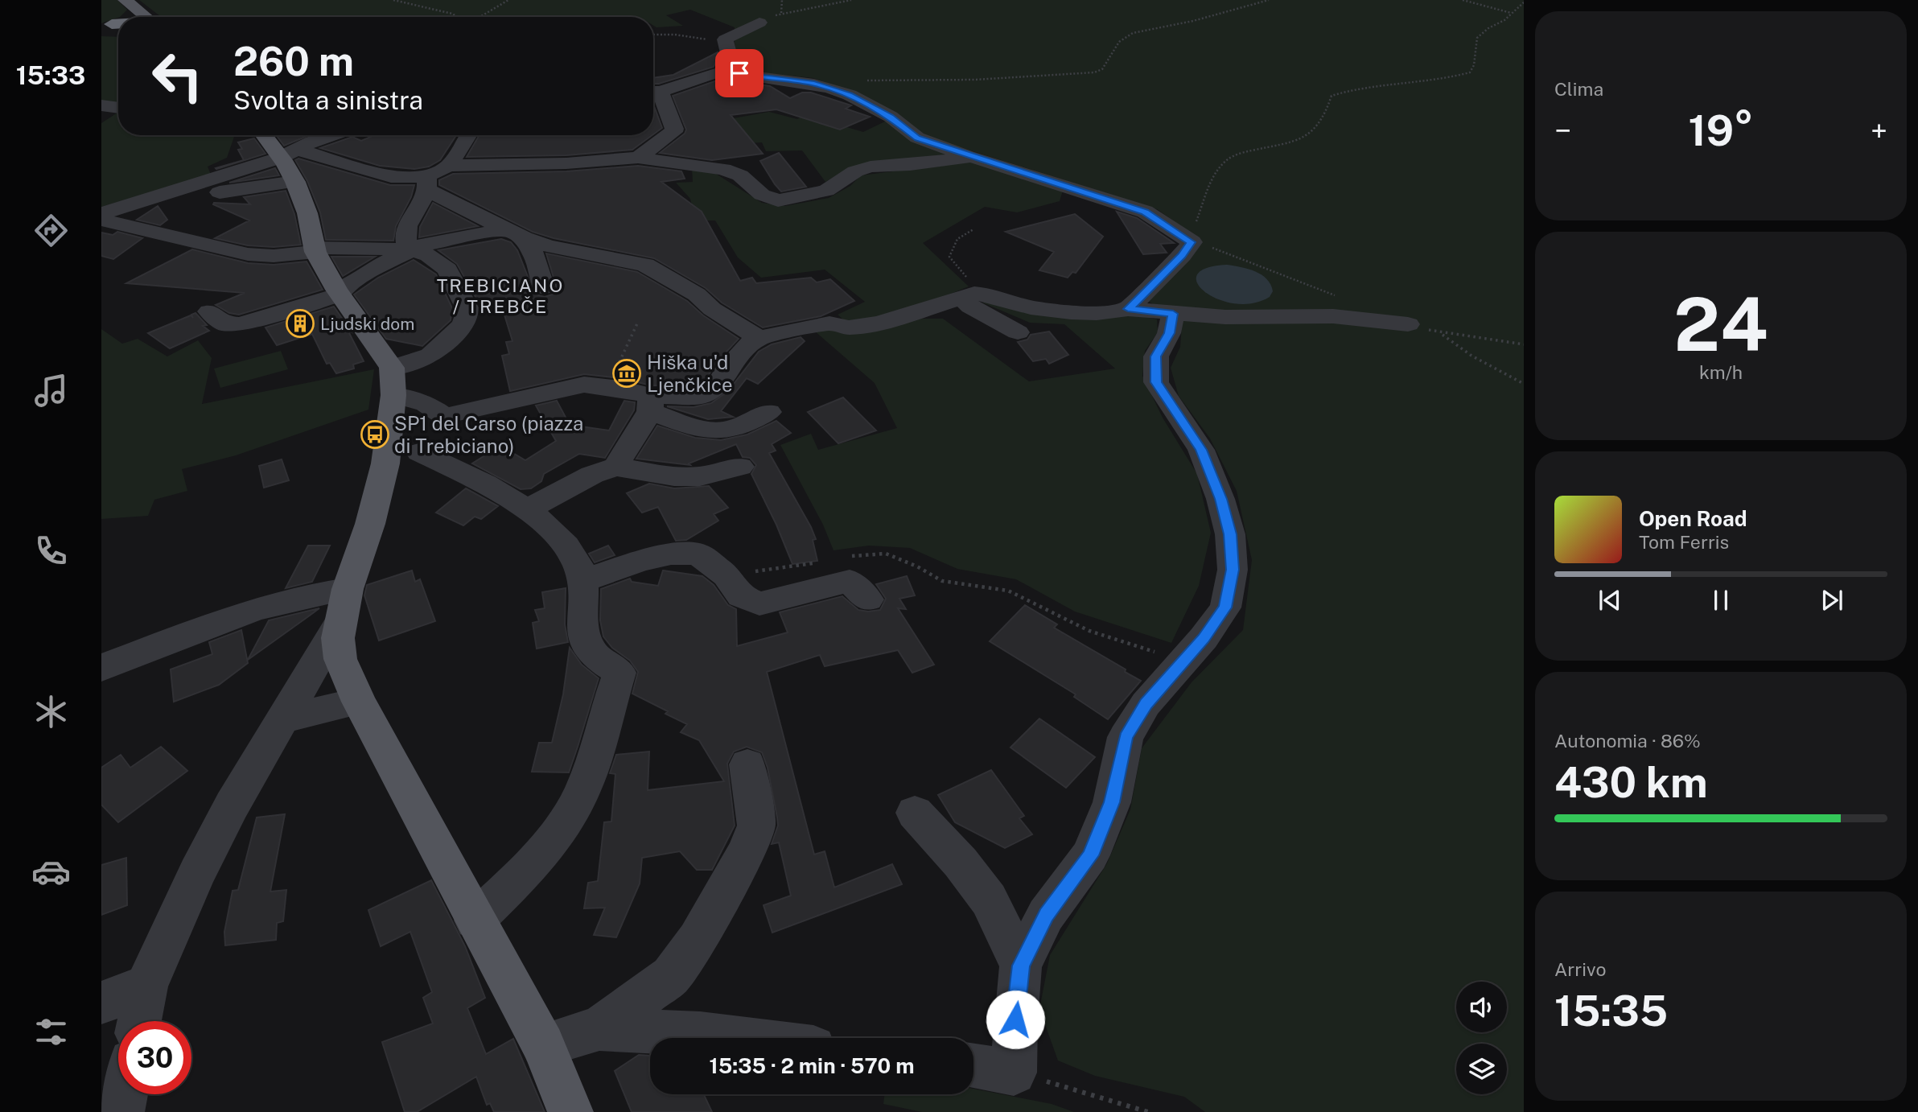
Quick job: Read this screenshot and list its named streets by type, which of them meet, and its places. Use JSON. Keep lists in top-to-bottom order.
{
  "districts": ["TREBICIANO / TREBČE"],
  "places": {
    "building": ["Ljudski dom"],
    "museum": ["Hiška u'd Ljenčkice"],
    "bus stop": ["SP1 del Carso (piazza di Trebiciano)"]
  },
  "page": {
    "tabs": "15:33",
    "tile": [
      "Clima",
      ["24", "km/h"],
      ["Autonomia · 86%", "430 km"],
      ["Arrivo", "15:35"]
    ],
    "turn": ["260 m", "Svolta a sinistra"],
    "heat": ["−", "19°", "+"],
    "song": ["Open Road", "Tom Ferris"],
    "limit": "30",
    "trip": "15:35 · 2 min · 570 m"
  }
}
